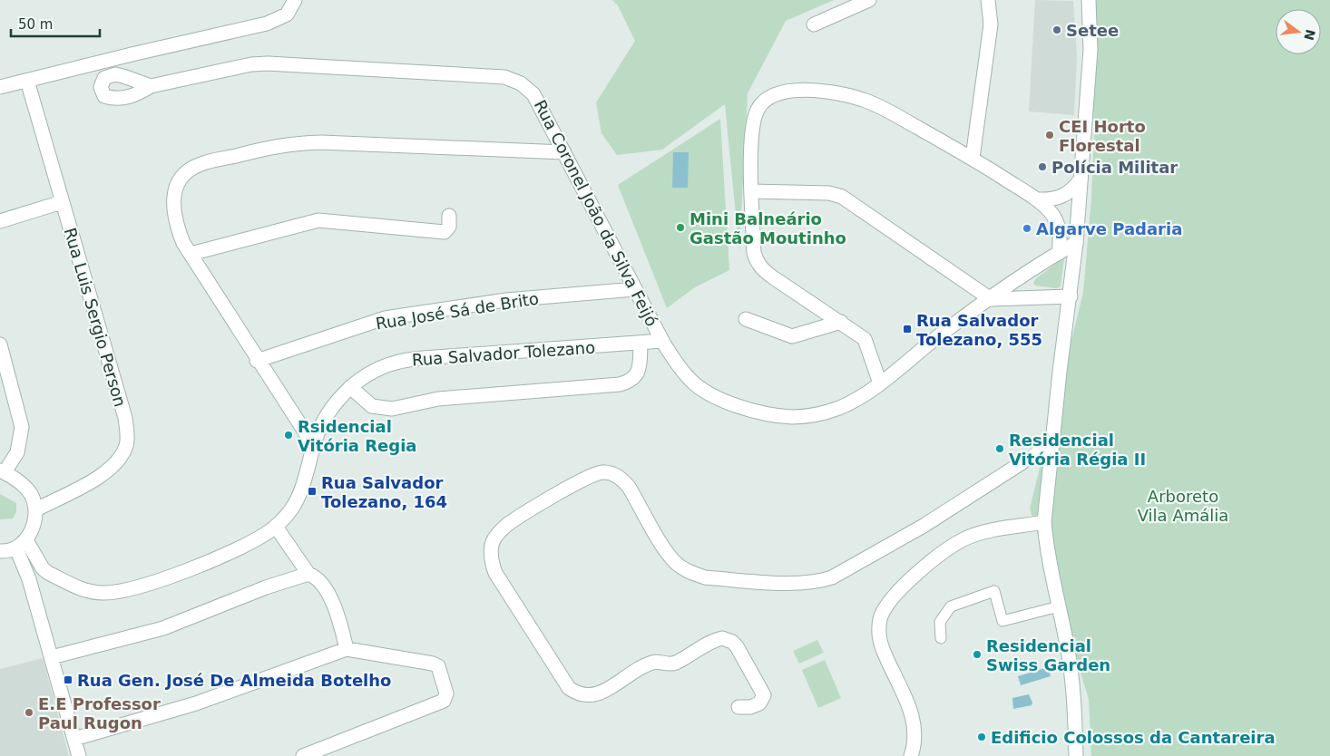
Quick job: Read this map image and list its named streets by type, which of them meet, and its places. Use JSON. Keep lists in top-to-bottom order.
{
  "streets": {
    "street": [
      "Rua Coronel João da Silva Feijó",
      "Rua José Sá de Brito",
      "Rua Luis Sergio Person",
      "Rua Salvador Tolezano"
    ]
  },
  "crossings": [
    ["Rua Coronel João da Silva Feijó", "Rua José Sá de Brito"],
    ["Rua Coronel João da Silva Feijó", "Rua Salvador Tolezano"]
  ],
  "parks": ["Arboreto Vila Amália"],
  "places": {
    "other": [
      "Setee",
      "CEI Horto Florestal",
      "Polícia Militar",
      "Mini Balneário Gastão Moutinho",
      "Algarve Padaria",
      "Rsidencial Vitória Regia",
      "Residencial Vitória Régia II",
      "Residencial Swiss Garden",
      "E.E Professor Paul Rugon",
      "Edificio Colossos da Cantareira"
    ],
    "transit": ["Rua Salvador Tolezano, 555", "Rua Salvador Tolezano, 164", "Rua Gen. José De Almeida Botelho"]
  },
  "scale_bar": "50 m",
  "north": "right"
}
